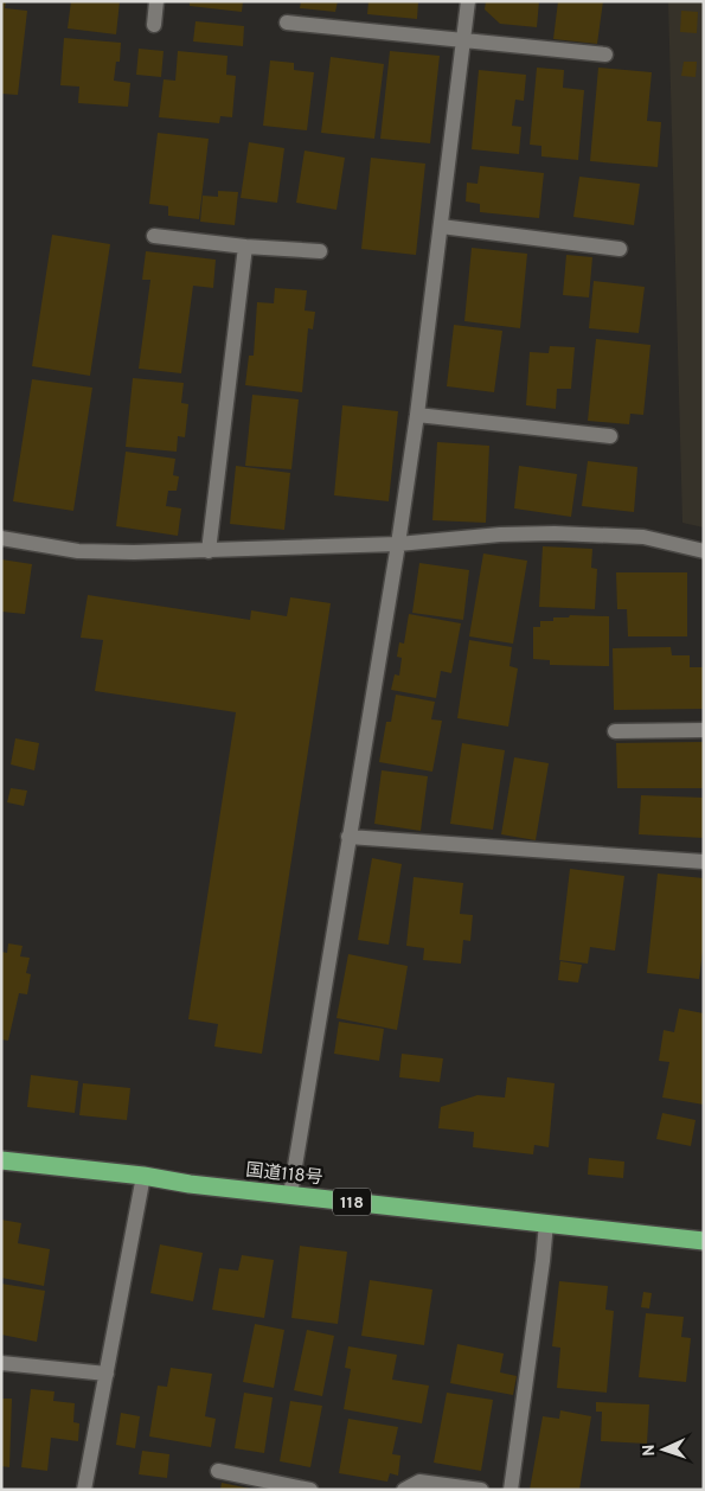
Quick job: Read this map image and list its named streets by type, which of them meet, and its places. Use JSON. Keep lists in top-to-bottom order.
{
  "streets": {
    "highway": ["国道118号", "118"]
  },
  "north": "left"
}
